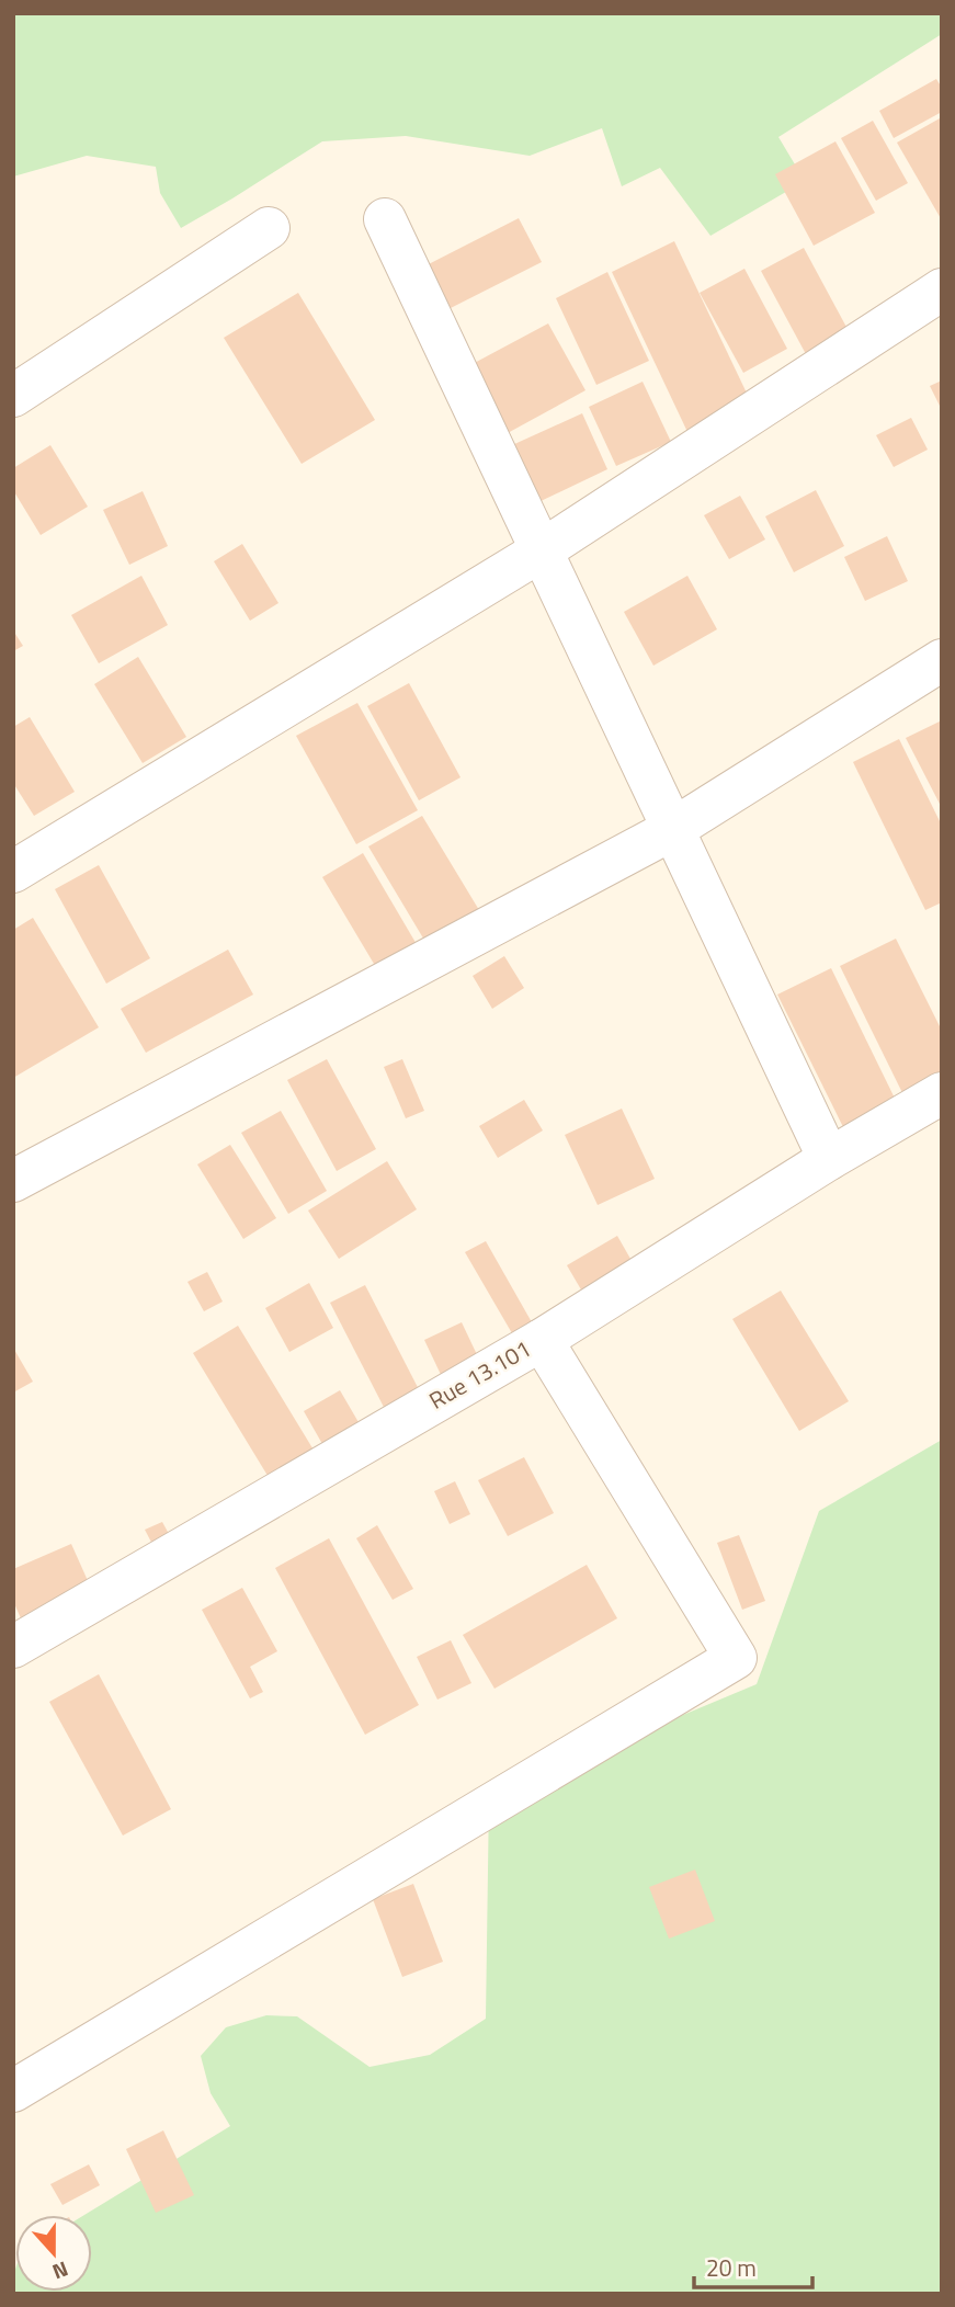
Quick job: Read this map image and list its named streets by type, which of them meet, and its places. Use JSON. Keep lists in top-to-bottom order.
{
  "streets": {
    "street": ["Rue 13.101"]
  },
  "scale_bar": "20 m",
  "north": "bottom"
}
